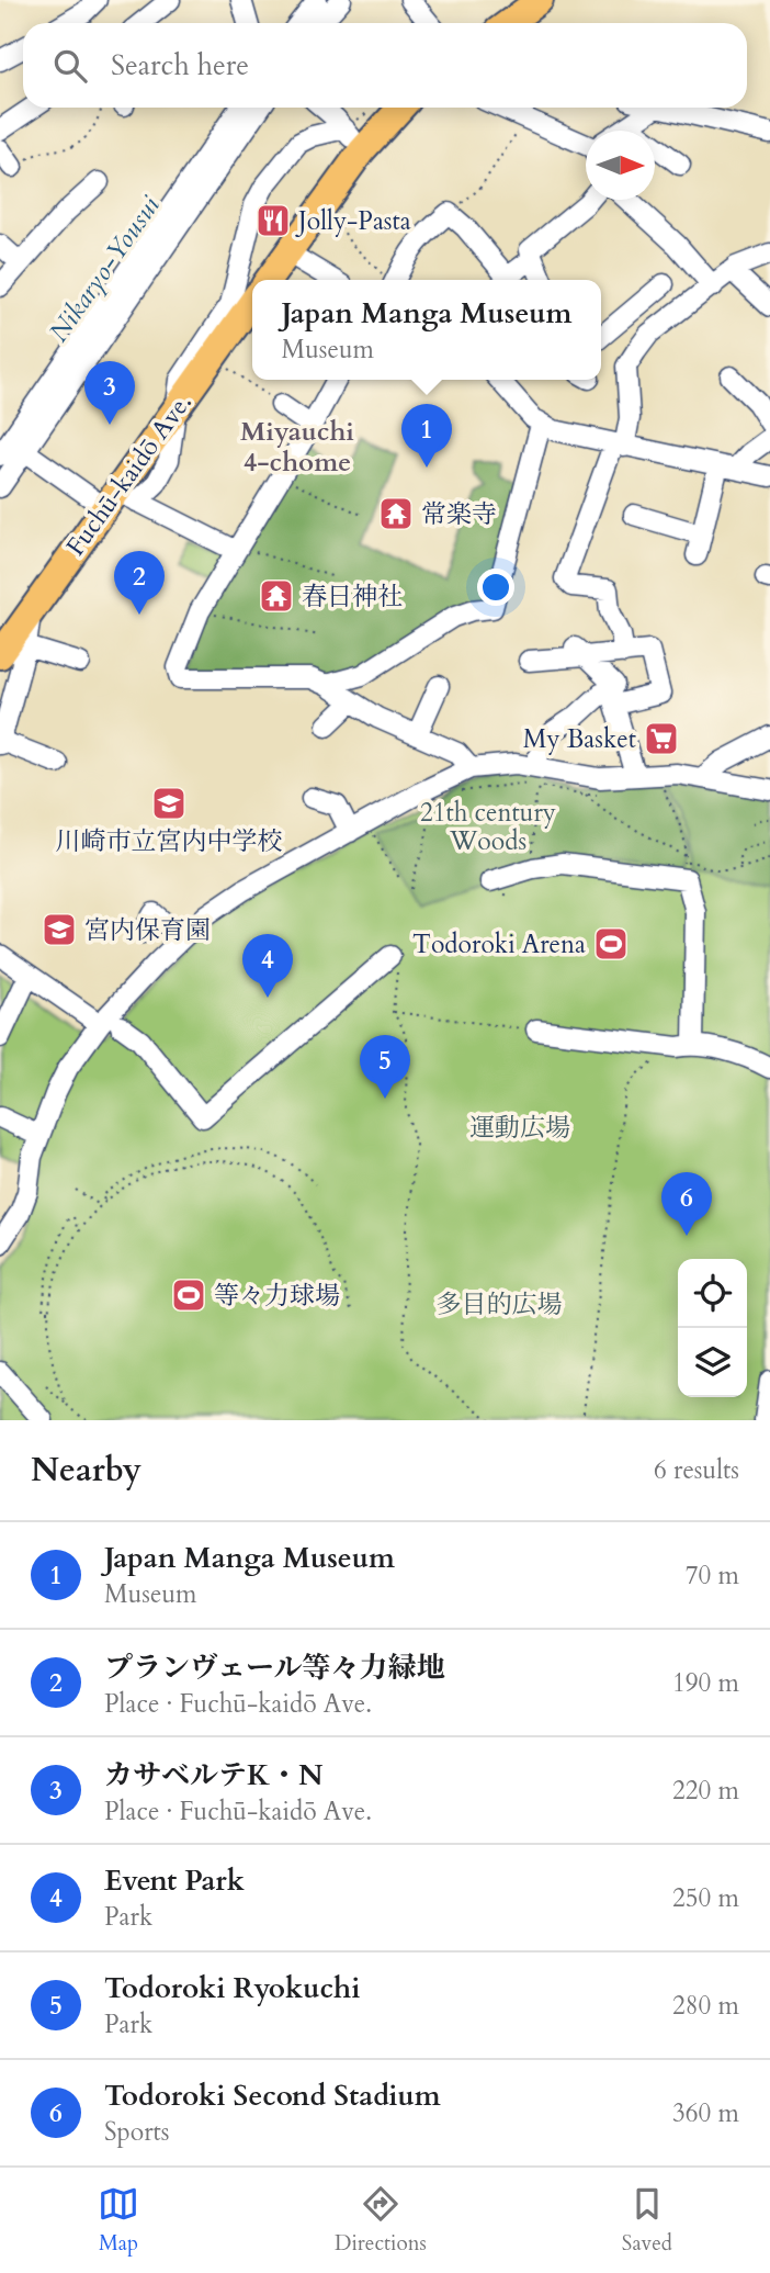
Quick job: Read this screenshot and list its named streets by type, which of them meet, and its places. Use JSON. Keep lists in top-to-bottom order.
{
  "streets": {
    "highway": ["Fuchū-kaidō Ave."]
  },
  "districts": ["Miyauchi 4-chome"],
  "water": ["Nikaryo-Yousui"],
  "parks": ["21th century Woods", "運動広場", "多目的広場"],
  "places": {
    "restaurant": ["Jolly-Pasta"],
    "temple": ["常楽寺", "春日神社"],
    "supermarket": ["My Basket"],
    "school or university": ["川崎市立宮内中学校", "宮内保育園"],
    "sports": ["Todoroki Arena", "等々力球場"]
  },
  "north": "right",
  "page": {
    "search": "Search here",
    "popup": ["Japan Manga Museum", "Museum"],
    "pins": [
      "3",
      "1",
      "2",
      "4",
      "5",
      "6"
    ],
    "heading": ["Nearby", "6 results"],
    "list": [
      {
        "mark": "1",
        "name": "Japan Manga Museum",
        "note": "Museum",
        "value": "70 m"
      },
      {
        "mark": "2",
        "name": "プランヴェール等々力緑地",
        "note": "Place · Fuchū-kaidō Ave.",
        "value": "190 m"
      },
      {
        "mark": "3",
        "name": "カサベルテK・N",
        "note": "Place · Fuchū-kaidō Ave.",
        "value": "220 m"
      },
      {
        "mark": "4",
        "name": "Event Park",
        "note": "Park",
        "value": "250 m"
      },
      {
        "mark": "5",
        "name": "Todoroki Ryokuchi",
        "note": "Park",
        "value": "280 m"
      },
      {
        "mark": "6",
        "name": "Todoroki Second Stadium",
        "note": "Sports",
        "value": "360 m"
      }
    ],
    "nav": ["Map", "Directions", "Saved"]
  }
}
